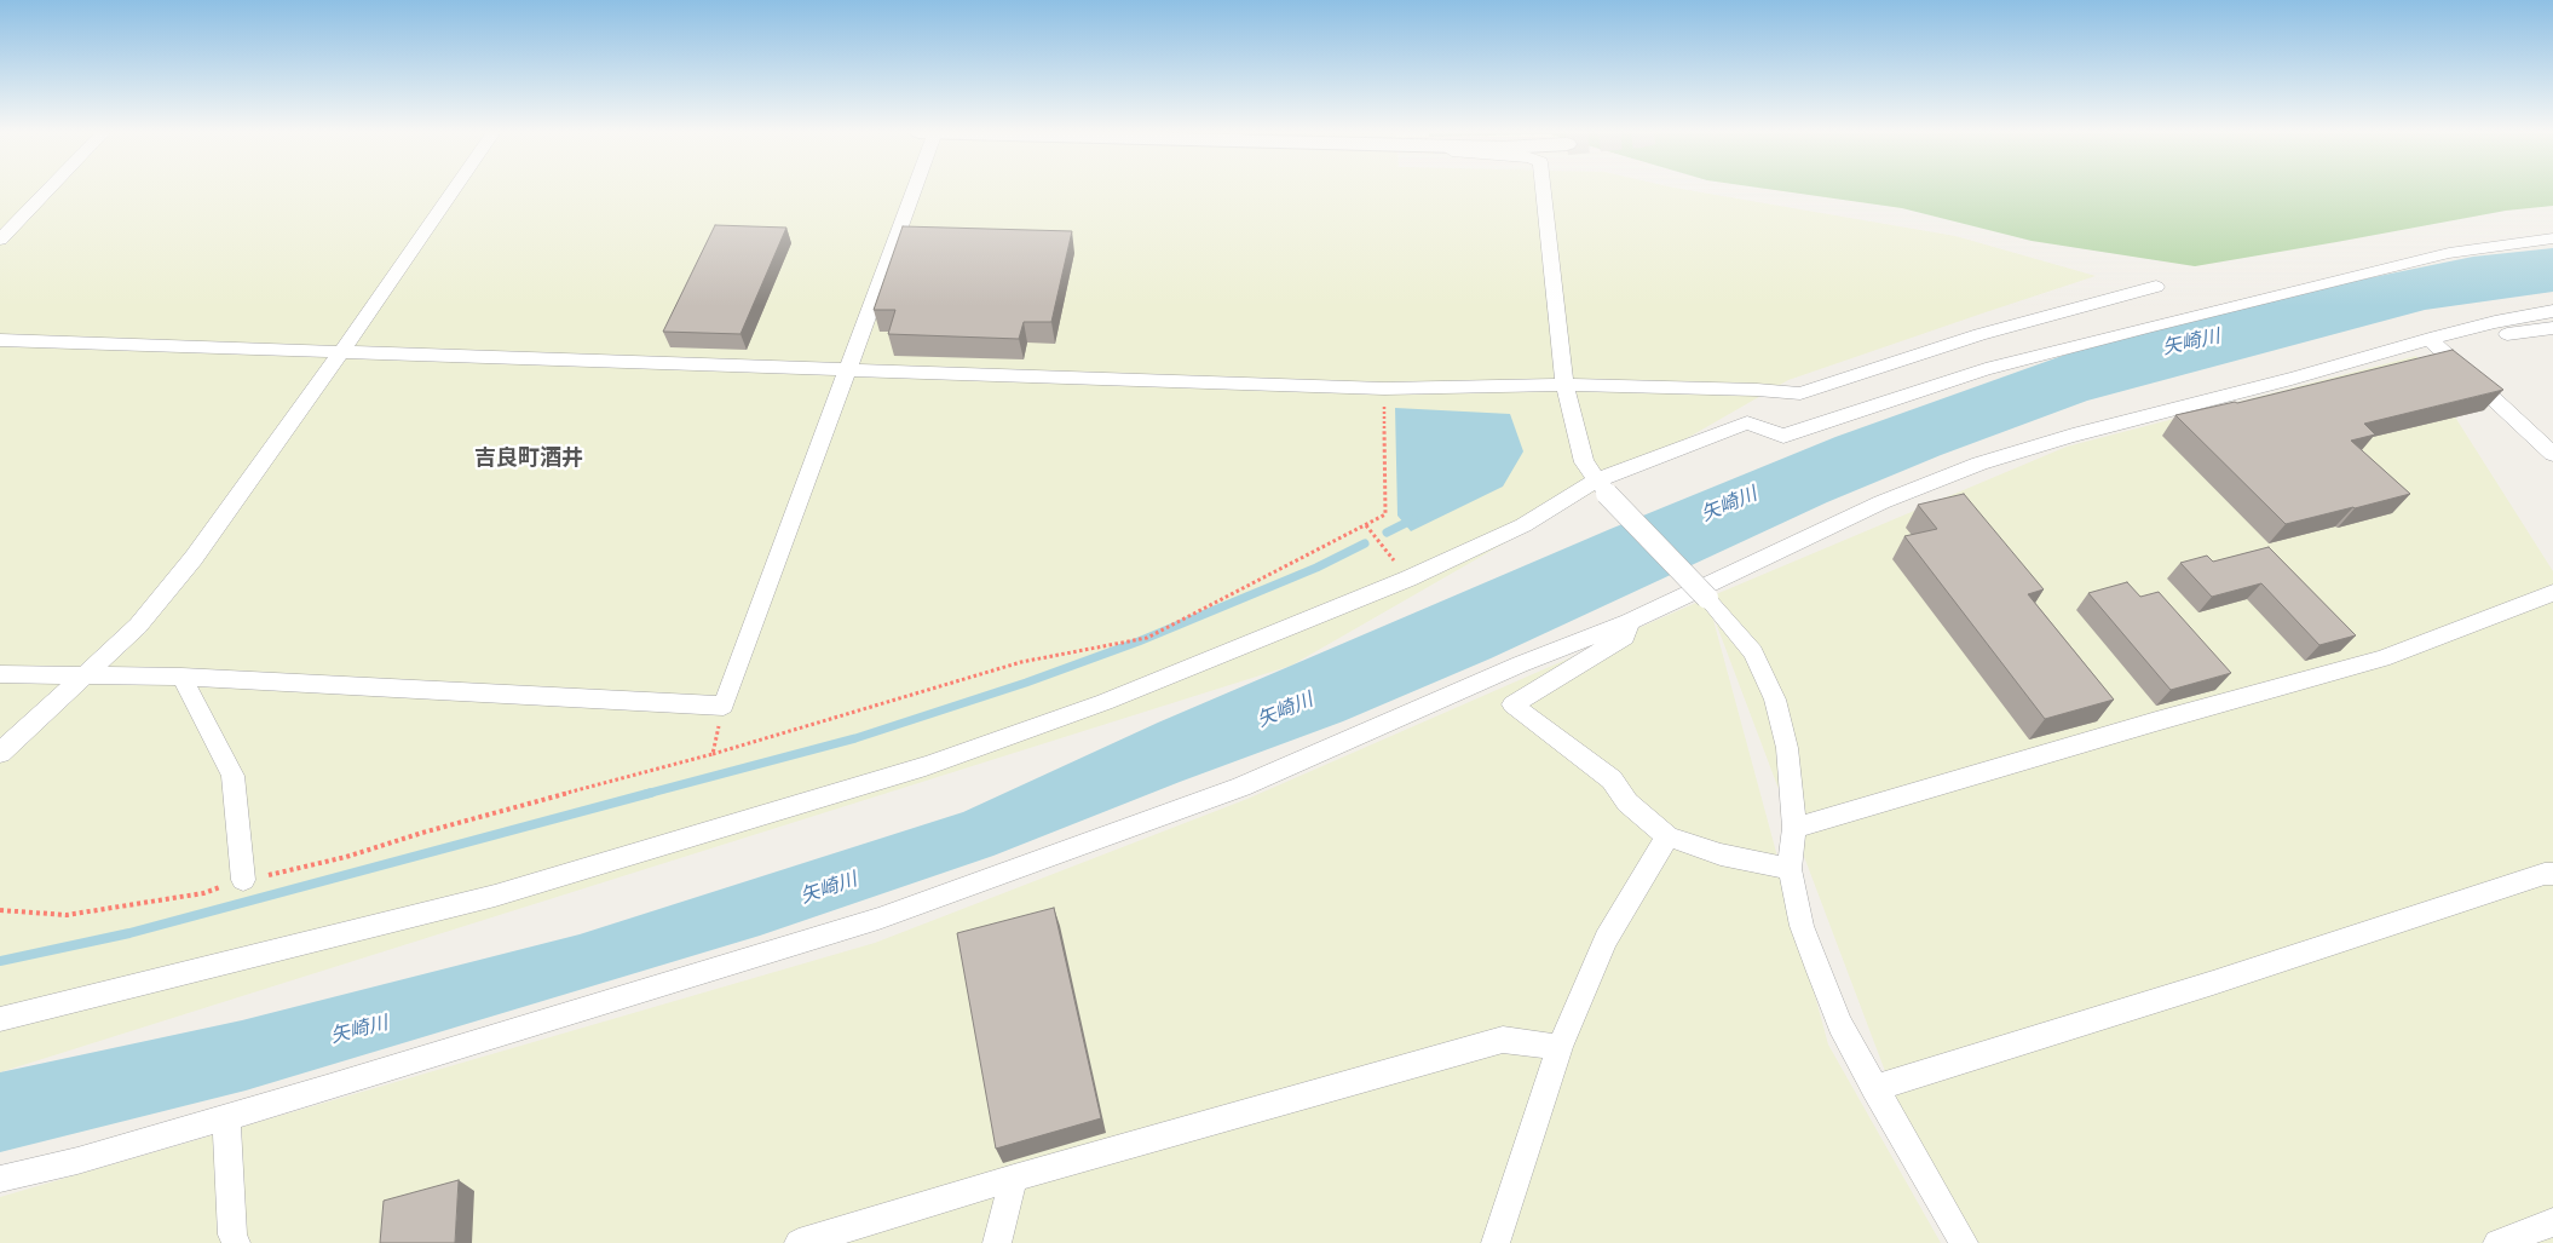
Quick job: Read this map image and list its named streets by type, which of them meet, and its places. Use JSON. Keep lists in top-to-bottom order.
{
  "districts": ["吉良町酒井"],
  "water": ["矢崎川"]
}
